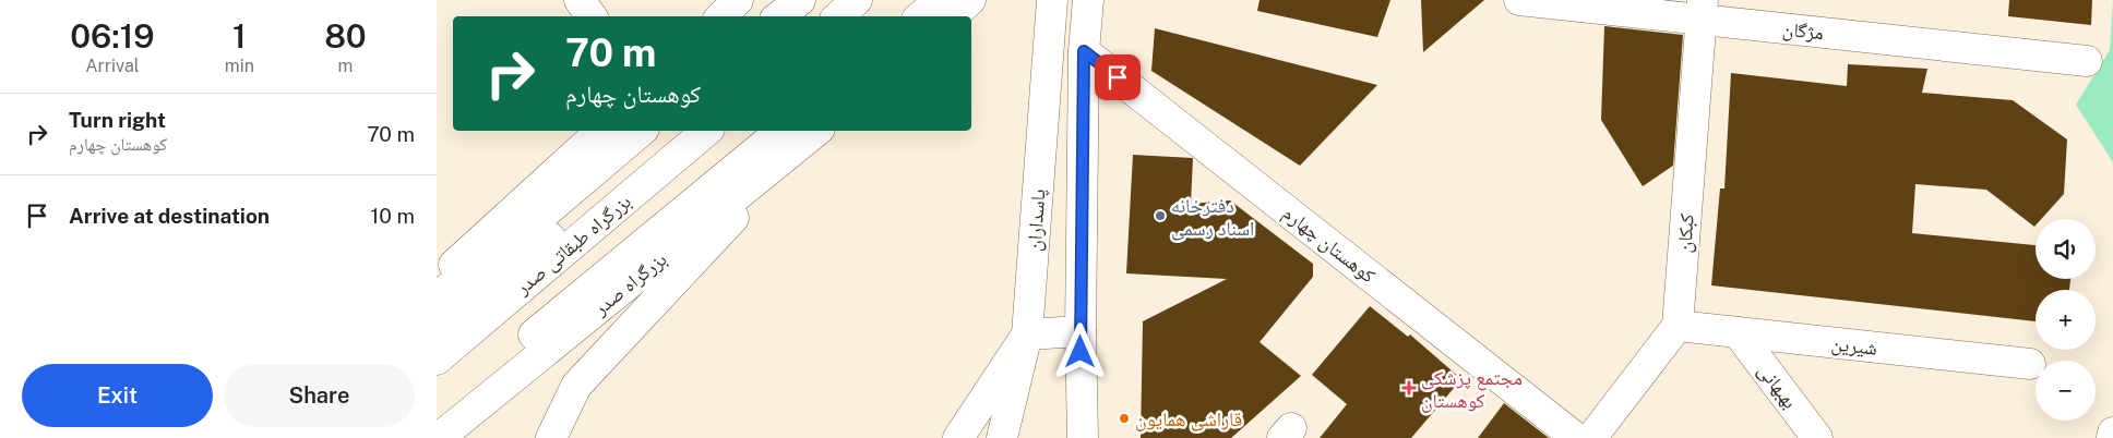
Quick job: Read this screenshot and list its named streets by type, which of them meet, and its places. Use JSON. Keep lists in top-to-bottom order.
{
  "streets": {
    "main road": [
      "مژگان",
      "پاسداران",
      "کبکان",
      "بزرگراه طبقاتی صدر",
      "کوهستان چهارم",
      "بزرگراه صدر",
      "شیرین",
      "بهبهانی"
    ]
  },
  "crossings": [
    ["مژگان", "کبکان"],
    ["کبکان", "شیرین"],
    ["شیرین", "بهبهانی"]
  ],
  "places": {
    "other": ["دفترخانه اسناد رسمی", "قاراشی همایون"],
    "health": ["مجتمع پزشکی کوهستان"]
  },
  "page": {
    "eta": [
      "06:19",
      "Arrival",
      "1",
      "min",
      "80",
      "m"
    ],
    "turn": ["70 m", "کوهستان چهارم"],
    "list": [
      {
        "name": "Turn right",
        "note": "کوهستان چهارم",
        "value": "70 m"
      },
      {
        "name": "Arrive at destination",
        "value": "10 m"
      }
    ],
    "map_buttons": ["+", "−"],
    "buttons": ["Exit", "Share"]
  }
}
